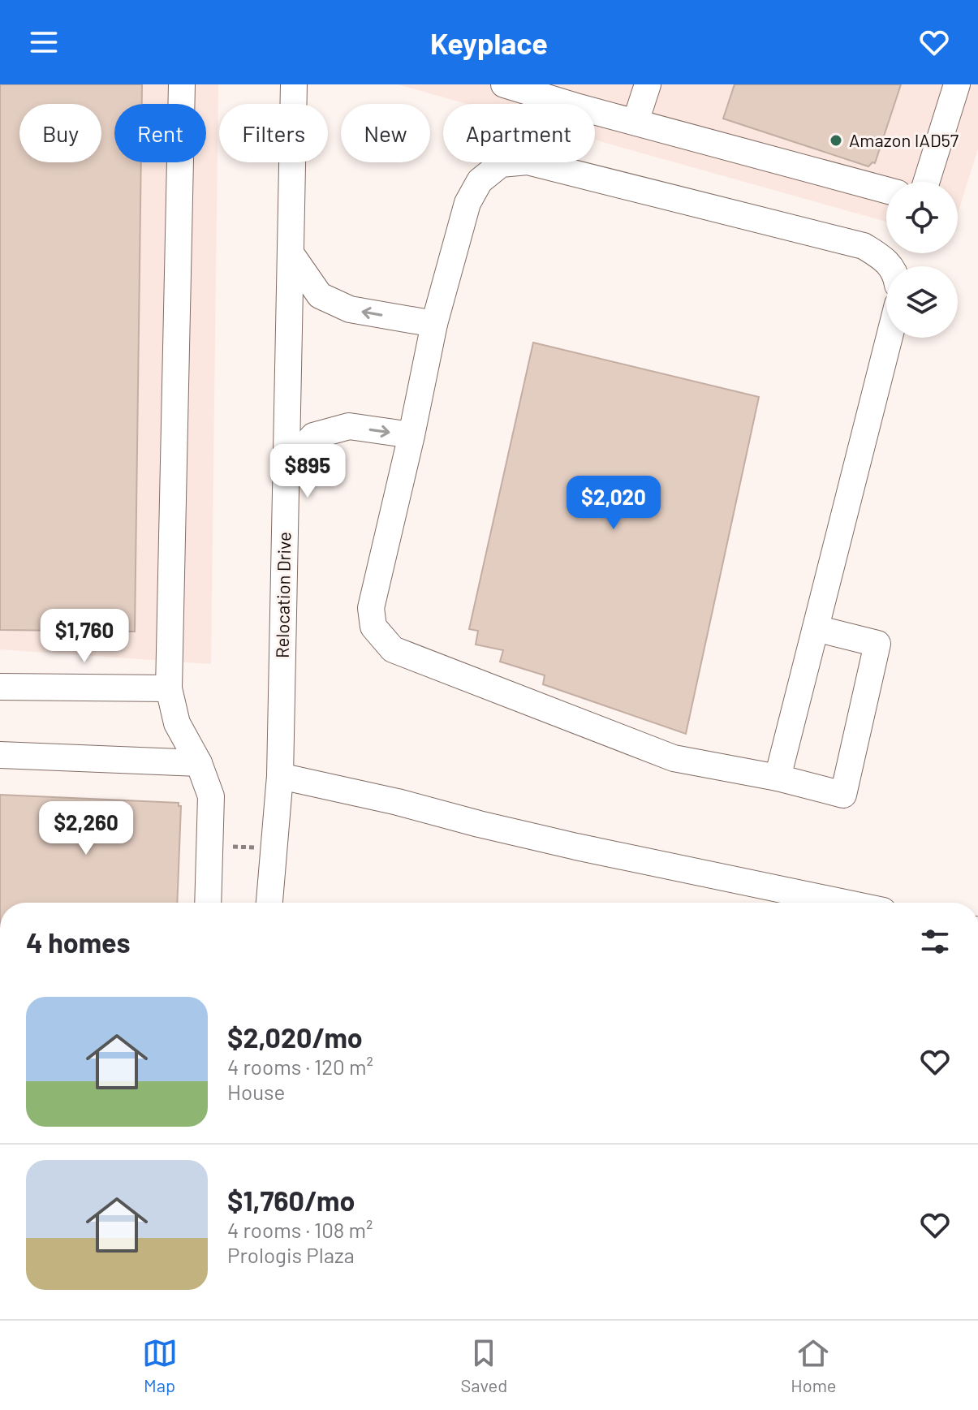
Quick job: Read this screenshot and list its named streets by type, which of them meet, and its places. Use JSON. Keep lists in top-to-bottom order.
{
  "streets": {
    "street": ["Relocation Drive"]
  },
  "places": ["Amazon IAD57"],
  "page": {
    "header": "Keyplace",
    "chip": [
      "Buy",
      "Rent",
      "Filters",
      "New",
      "Apartment"
    ],
    "price": [
      "$895",
      "$2,020",
      "$1,760",
      "$2,260"
    ],
    "heading": "4 homes",
    "list": [
      {
        "name": "$2,020/mo",
        "note": "4 rooms · 120 m² · House"
      },
      {
        "name": "$1,760/mo",
        "note": "4 rooms · 108 m² · Prologis Plaza"
      }
    ],
    "tabs": ["Map", "Saved", "Home"]
  }
}
